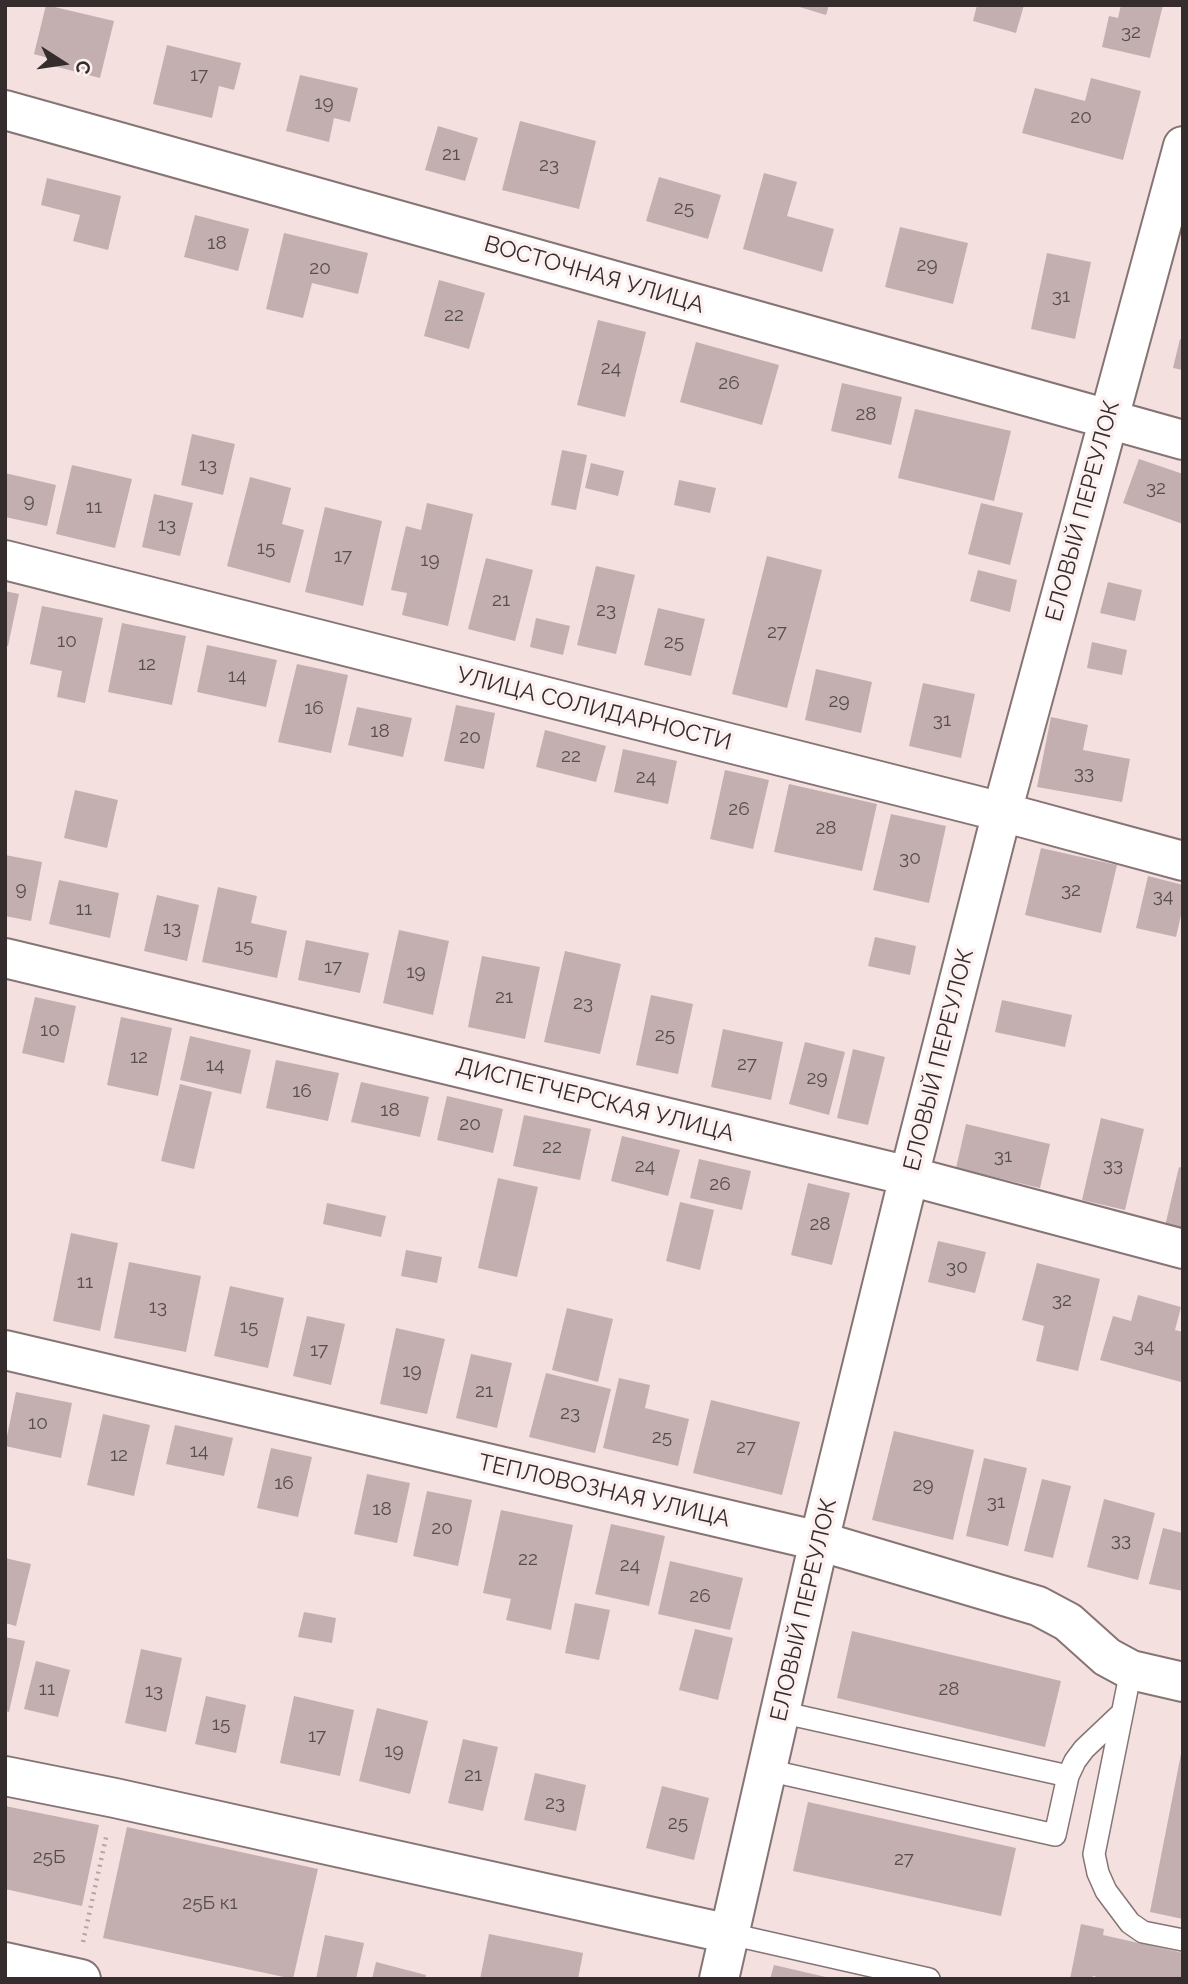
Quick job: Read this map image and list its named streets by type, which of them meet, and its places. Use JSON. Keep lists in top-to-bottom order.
{
  "streets": {
    "street": [
      "ВОСТОЧНАЯ УЛИЦА",
      "ЕЛОВЫЙ ПЕРЕУЛОК",
      "УЛИЦА СОЛИДАРНОСТИ",
      "ДИСПЕТЧЕРСКАЯ УЛИЦА",
      "ТЕПЛОВОЗНАЯ УЛИЦА"
    ]
  },
  "crossings": [
    ["ВОСТОЧНАЯ УЛИЦА", "ЕЛОВЫЙ ПЕРЕУЛОК"],
    ["ЕЛОВЫЙ ПЕРЕУЛОК", "УЛИЦА СОЛИДАРНОСТИ"],
    ["ЕЛОВЫЙ ПЕРЕУЛОК", "ДИСПЕТЧЕРСКАЯ УЛИЦА"],
    ["ЕЛОВЫЙ ПЕРЕУЛОК", "ТЕПЛОВОЗНАЯ УЛИЦА"]
  ],
  "house_numbers": [
    "32",
    "17",
    "19",
    "20",
    "21",
    "23",
    "25",
    "18",
    "29",
    "20",
    "31",
    "22",
    "24",
    "26",
    "28",
    "13",
    "32",
    "9",
    "11",
    "13",
    "15",
    "17",
    "19",
    "21",
    "23",
    "27",
    "10",
    "25",
    "12",
    "14",
    "29",
    "16",
    "31",
    "18",
    "20",
    "22",
    "33",
    "24",
    "26",
    "28",
    "30",
    "9",
    "32",
    "34",
    "11",
    "13",
    "15",
    "17",
    "19",
    "21",
    "23",
    "10",
    "25",
    "12",
    "27",
    "14",
    "29",
    "16",
    "18",
    "20",
    "22",
    "31",
    "33",
    "24",
    "26",
    "28",
    "30",
    "11",
    "32",
    "13",
    "15",
    "34",
    "17",
    "19",
    "21",
    "23",
    "10",
    "25",
    "27",
    "14",
    "12",
    "16",
    "29",
    "31",
    "18",
    "20",
    "33",
    "22",
    "24",
    "26",
    "11",
    "28",
    "13",
    "15",
    "17",
    "19",
    "21",
    "23",
    "25",
    "25Б",
    "27",
    "25Б к1"
  ],
  "north": "right"
}
